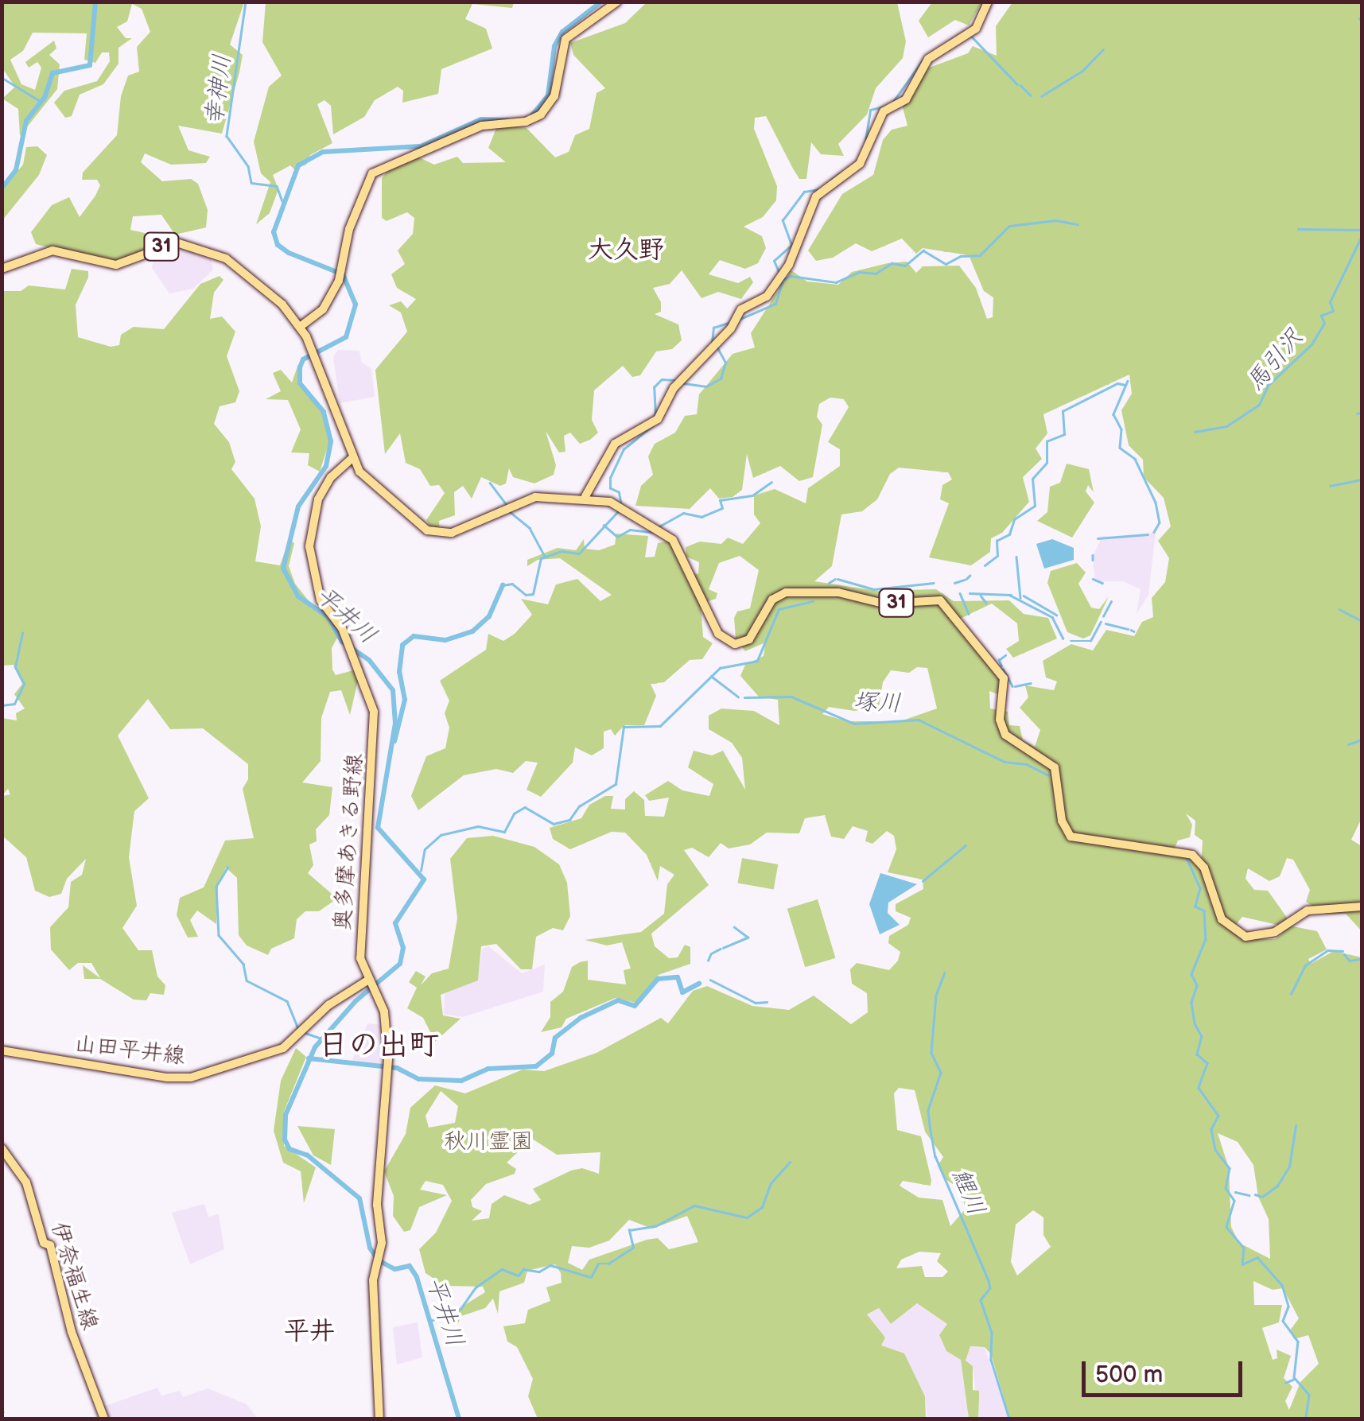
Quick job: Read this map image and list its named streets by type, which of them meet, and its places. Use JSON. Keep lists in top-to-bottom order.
{
  "streets": {
    "main road": [
      "31",
      "奥多摩あきる野線",
      "山田平井線",
      "伊奈福生線"
    ]
  },
  "crossings": [
    ["31", "奥多摩あきる野線"],
    ["奥多摩あきる野線", "山田平井線"]
  ],
  "districts": ["大久野", "日の出町", "平井"],
  "water": [
    "幸神川",
    "馬引沢",
    "平井川",
    "塚川",
    "鯉川"
  ],
  "parks": ["秋川霊園"],
  "scale_bar": "500 m"
}
